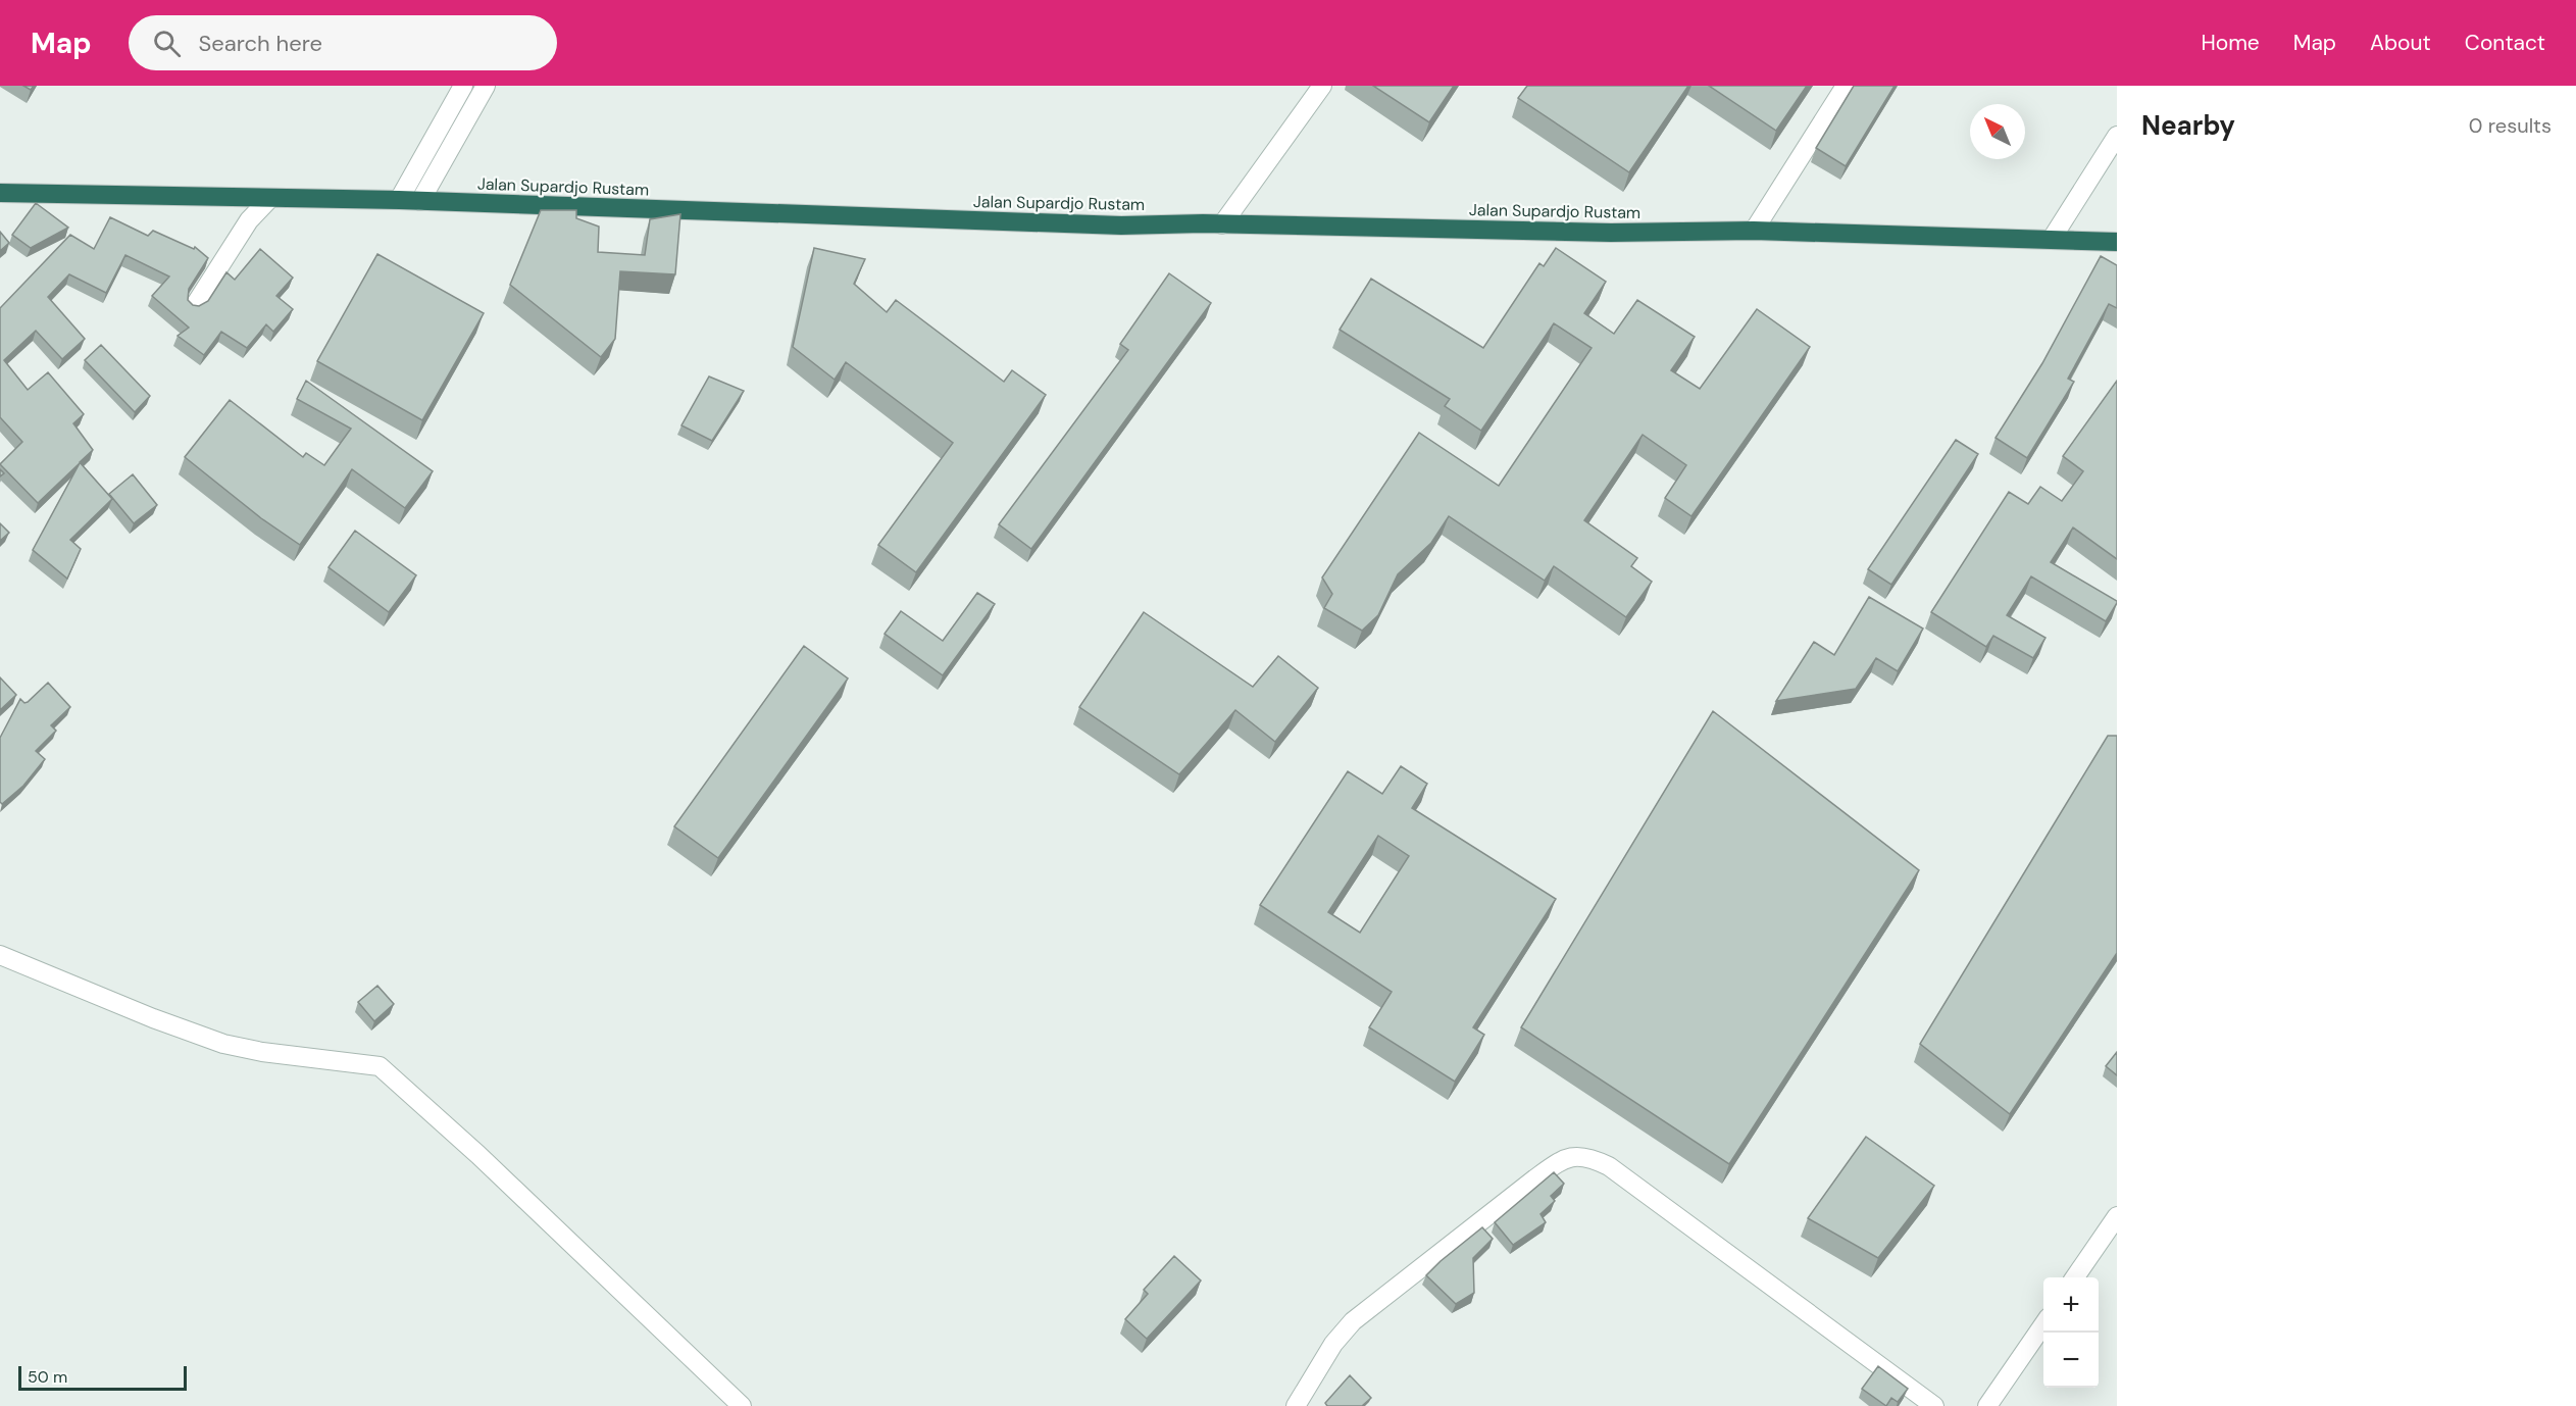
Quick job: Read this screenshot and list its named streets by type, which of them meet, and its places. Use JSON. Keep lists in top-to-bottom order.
{
  "streets": {
    "highway": ["Jalan Supardjo Rustam"]
  },
  "scale_bar": "50 m",
  "north": "top left",
  "page": {
    "header": "Map",
    "search": "Search here",
    "nav": [
      "Home",
      "Map",
      "About",
      "Contact"
    ],
    "heading": ["Nearby", "0 results"],
    "map_buttons": ["+", "−"],
    "scale": "50 m"
  }
}
